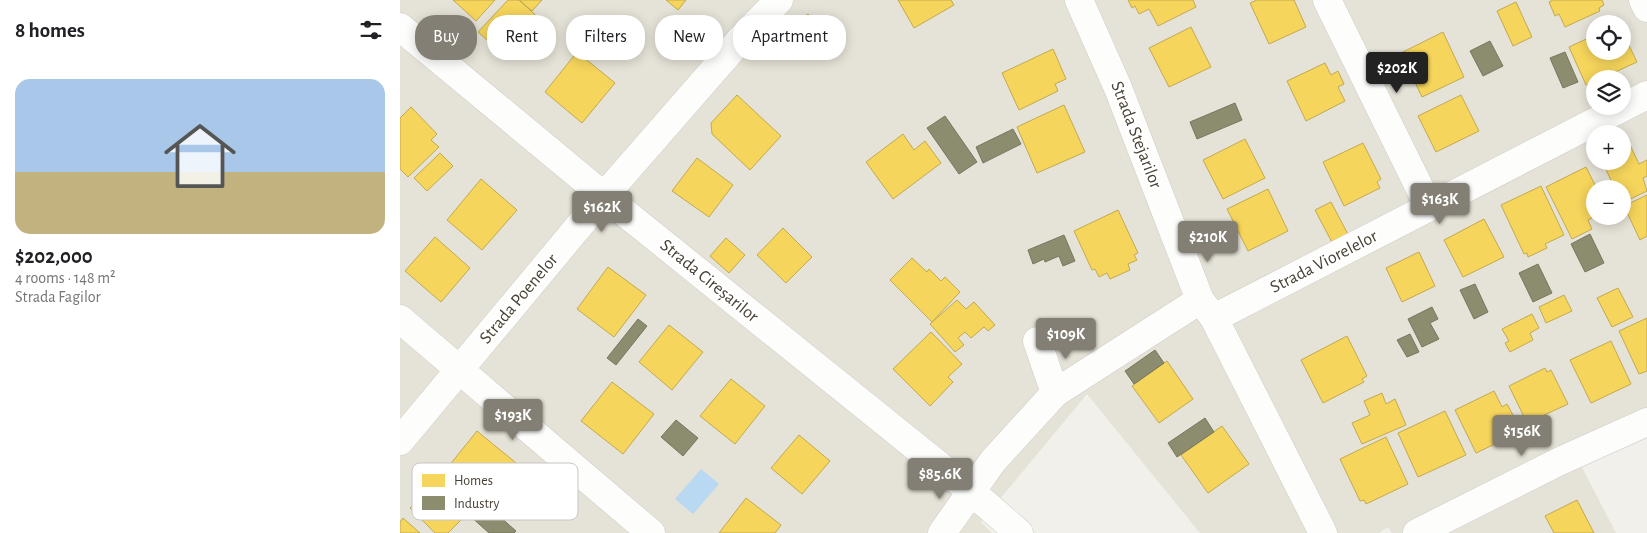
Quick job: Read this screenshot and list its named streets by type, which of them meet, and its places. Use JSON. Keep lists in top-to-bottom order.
{
  "streets": {
    "street": [
      "Strada Stejarilor",
      "Strada Viorelelor",
      "Strada Cireșarilor",
      "Strada Poenelor"
    ]
  },
  "crossings": [
    ["Strada Stejarilor", "Strada Viorelelor"],
    ["Strada Cireșarilor", "Strada Poenelor"]
  ],
  "legend": ["Homes", "Industry"],
  "page": {
    "heading": "8 homes",
    "map_buttons": ["+", "−"],
    "chip": [
      "Buy",
      "Rent",
      "Filters",
      "New",
      "Apartment"
    ],
    "price": [
      "$202K",
      "$163K",
      "$162K",
      "$210K",
      "$109K",
      "$193K",
      "$156K",
      "$85.6K"
    ],
    "list": [
      {
        "name": "$202,000",
        "note": "4 rooms · 148 m² · Strada Fagilor"
      }
    ]
  }
}
